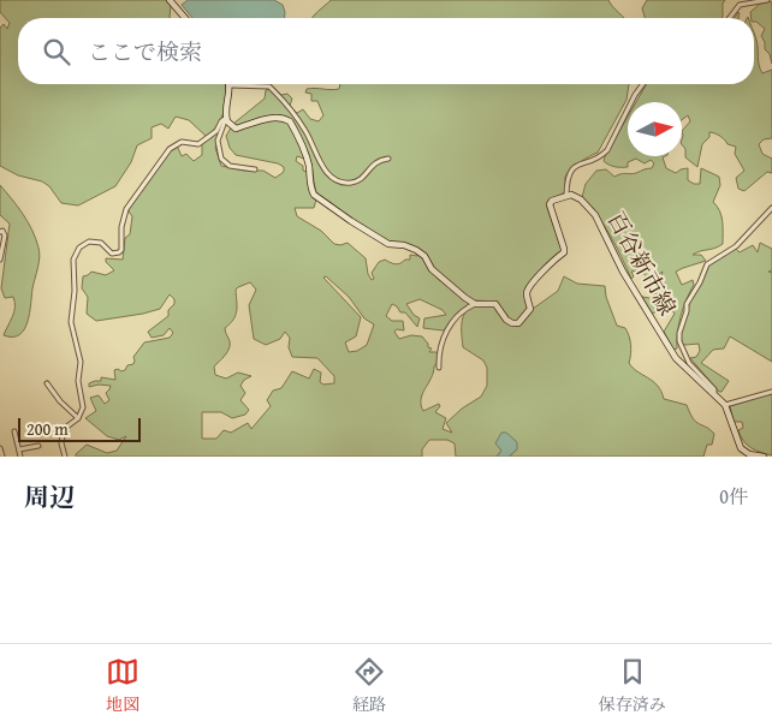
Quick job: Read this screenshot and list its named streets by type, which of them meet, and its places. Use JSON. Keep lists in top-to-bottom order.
{
  "streets": {
    "main road": ["百谷新市線"]
  },
  "scale_bar": "200 m",
  "north": "right",
  "page": {
    "search": "ここで検索",
    "scale": "200 m",
    "heading": ["周辺", "0件"],
    "nav": ["地図", "経路", "保存済み"]
  }
}
